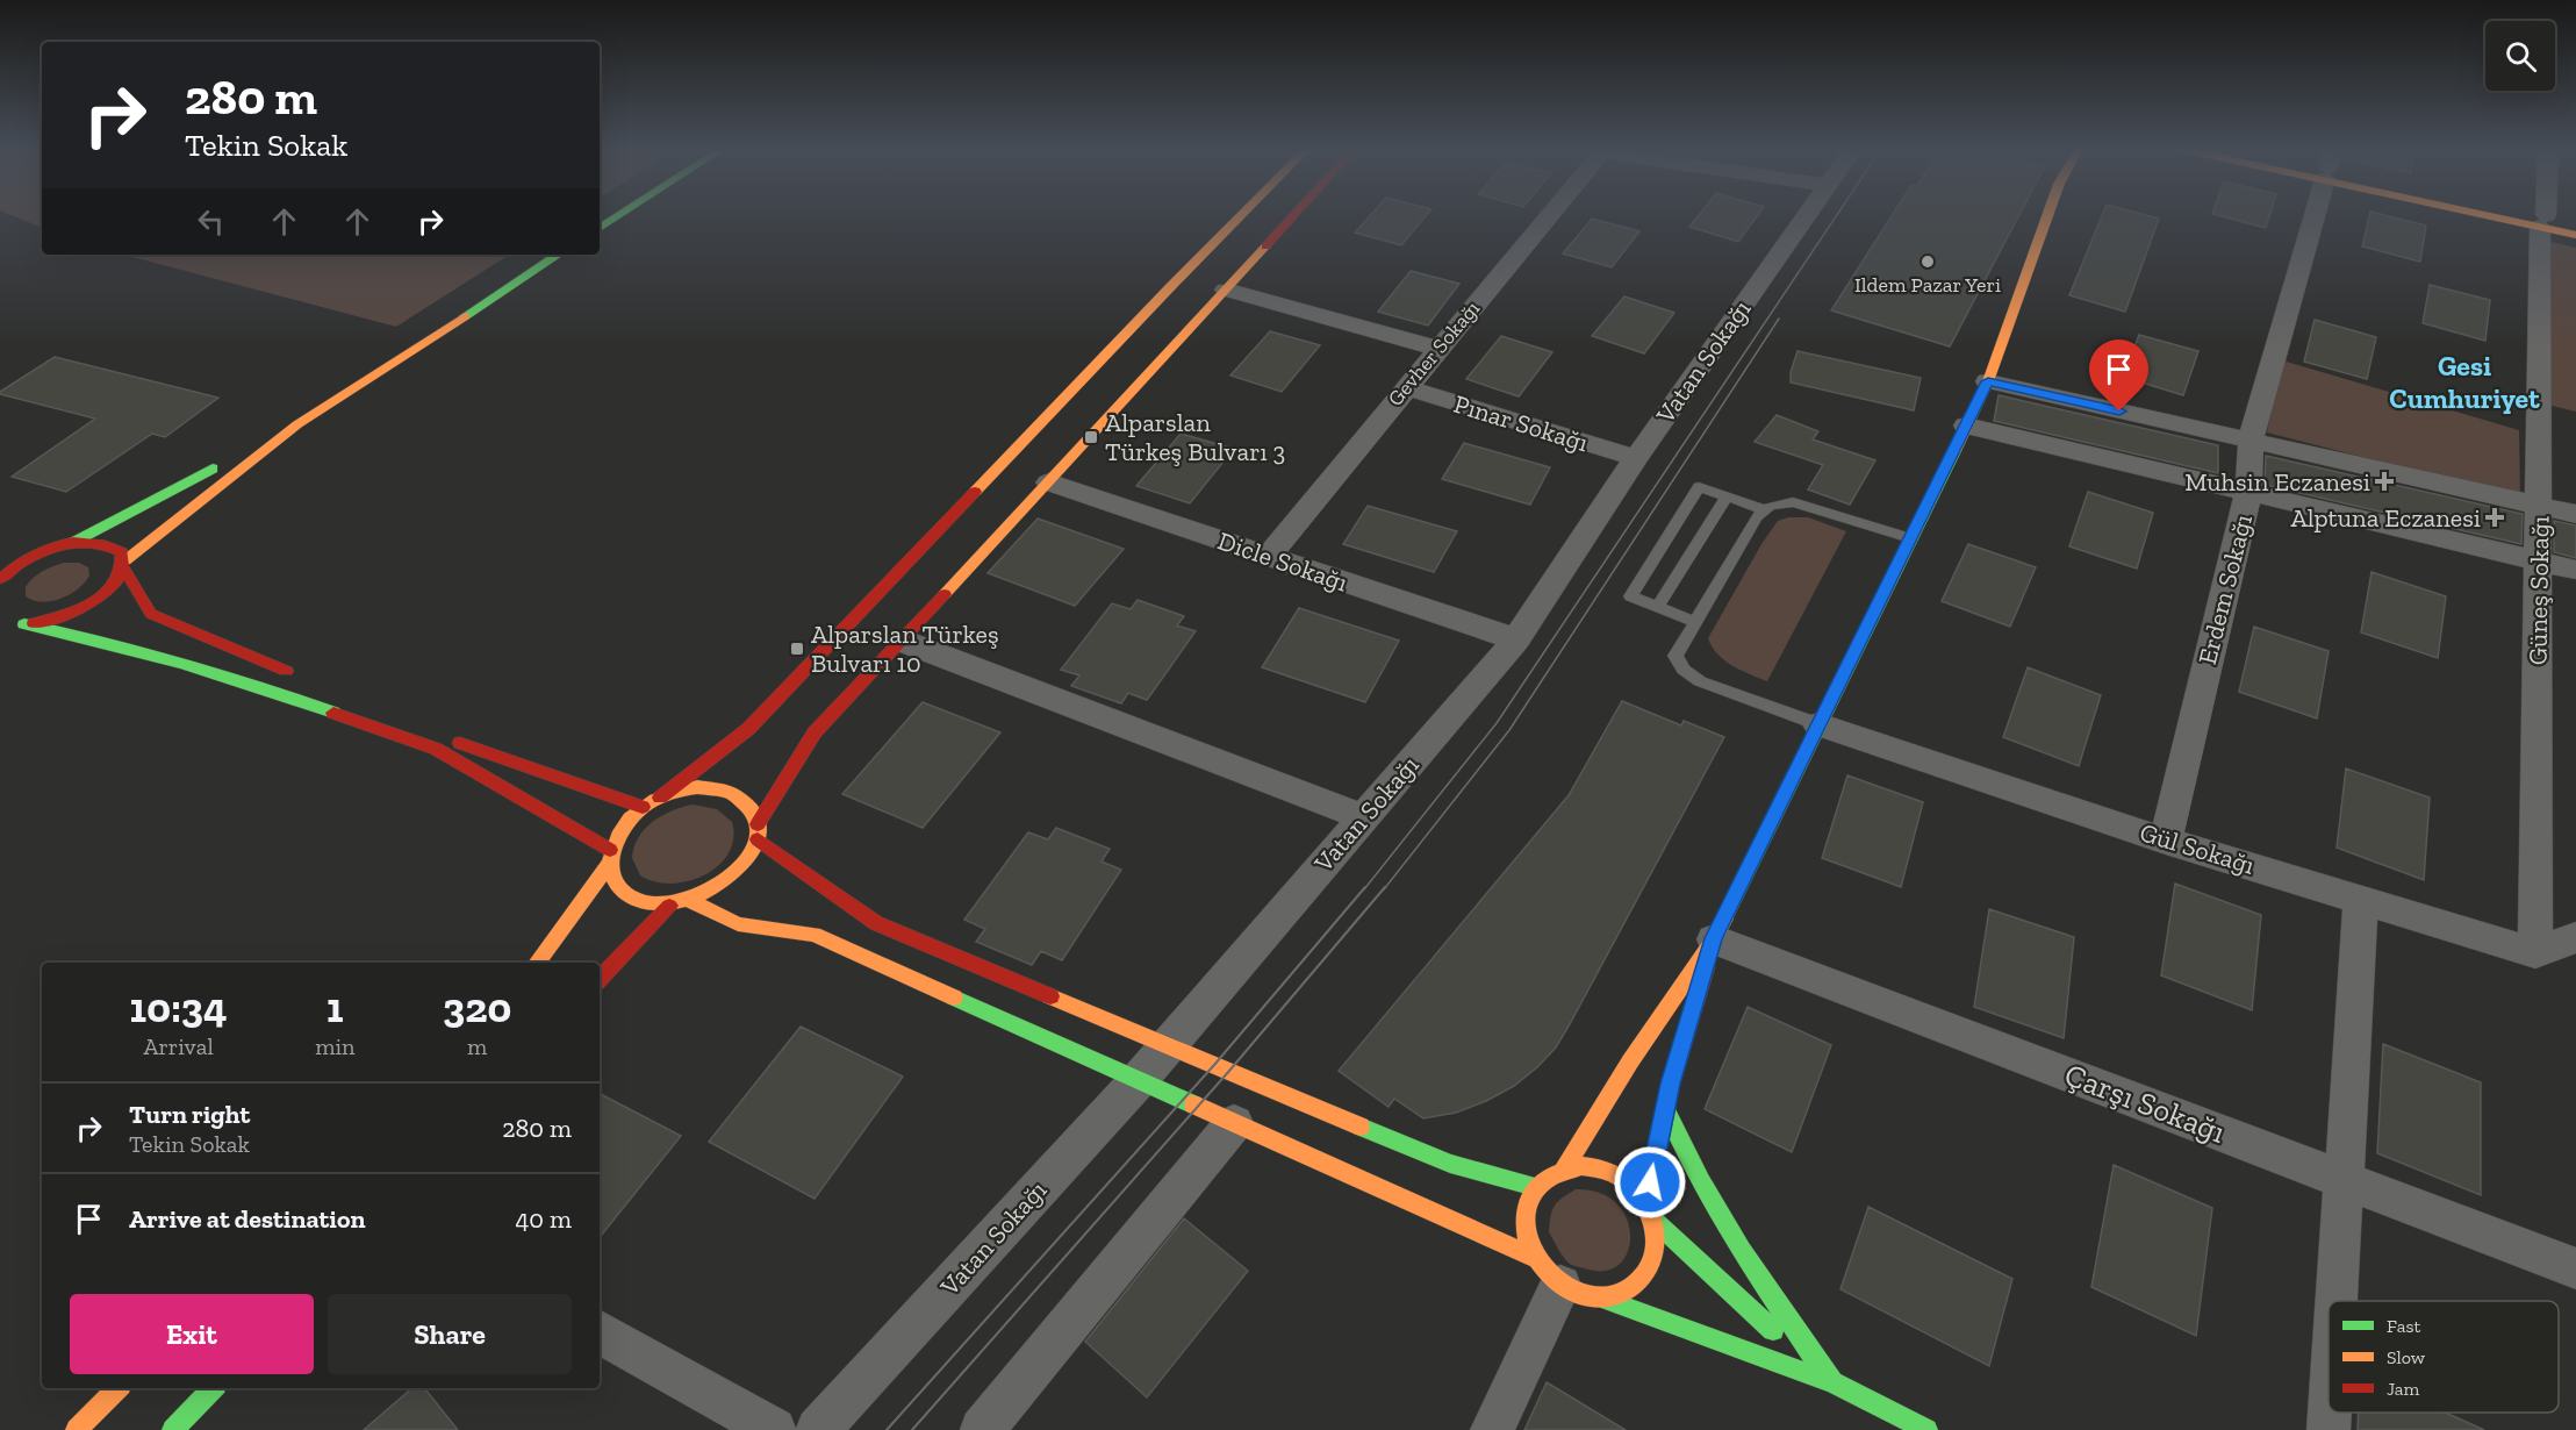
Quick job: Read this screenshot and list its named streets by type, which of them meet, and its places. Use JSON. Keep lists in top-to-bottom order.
{
  "streets": {
    "street": [
      "Gevher Sokağı",
      "Vatan Sokağı",
      "Pınar Sokağı",
      "Dicle Sokağı",
      "Erdem Sokağı",
      "Güneş Sokağı",
      "Gül Sokağı",
      "Çarşı Sokağı"
    ]
  },
  "crossings": [
    ["Gevher Sokağı", "Pınar Sokağı"],
    ["Gevher Sokağı", "Dicle Sokağı"],
    ["Vatan Sokağı", "Pınar Sokağı"],
    ["Vatan Sokağı", "Dicle Sokağı"],
    ["Erdem Sokağı", "Gül Sokağı"],
    ["Güneş Sokağı", "Gül Sokağı"]
  ],
  "districts": ["Gesi Cumhuriyet"],
  "places": {
    "other": ["Ildem Pazar Yeri"],
    "transit": ["Alparslan Türkeş Bulvarı 3", "Alparslan Türkeş Bulvarı 10"],
    "health": ["Muhsin Eczanesi", "Alptuna Eczanesi"]
  },
  "legend": ["Fast", "Slow", "Jam"],
  "page": {
    "turn": ["280 m", "Tekin Sokak"],
    "eta": [
      "10:34",
      "Arrival",
      "1",
      "min",
      "320",
      "m"
    ],
    "list": [
      {
        "name": "Turn right",
        "note": "Tekin Sokak",
        "value": "280 m"
      },
      {
        "name": "Arrive at destination",
        "value": "40 m"
      }
    ],
    "buttons": ["Exit", "Share"]
  }
}
